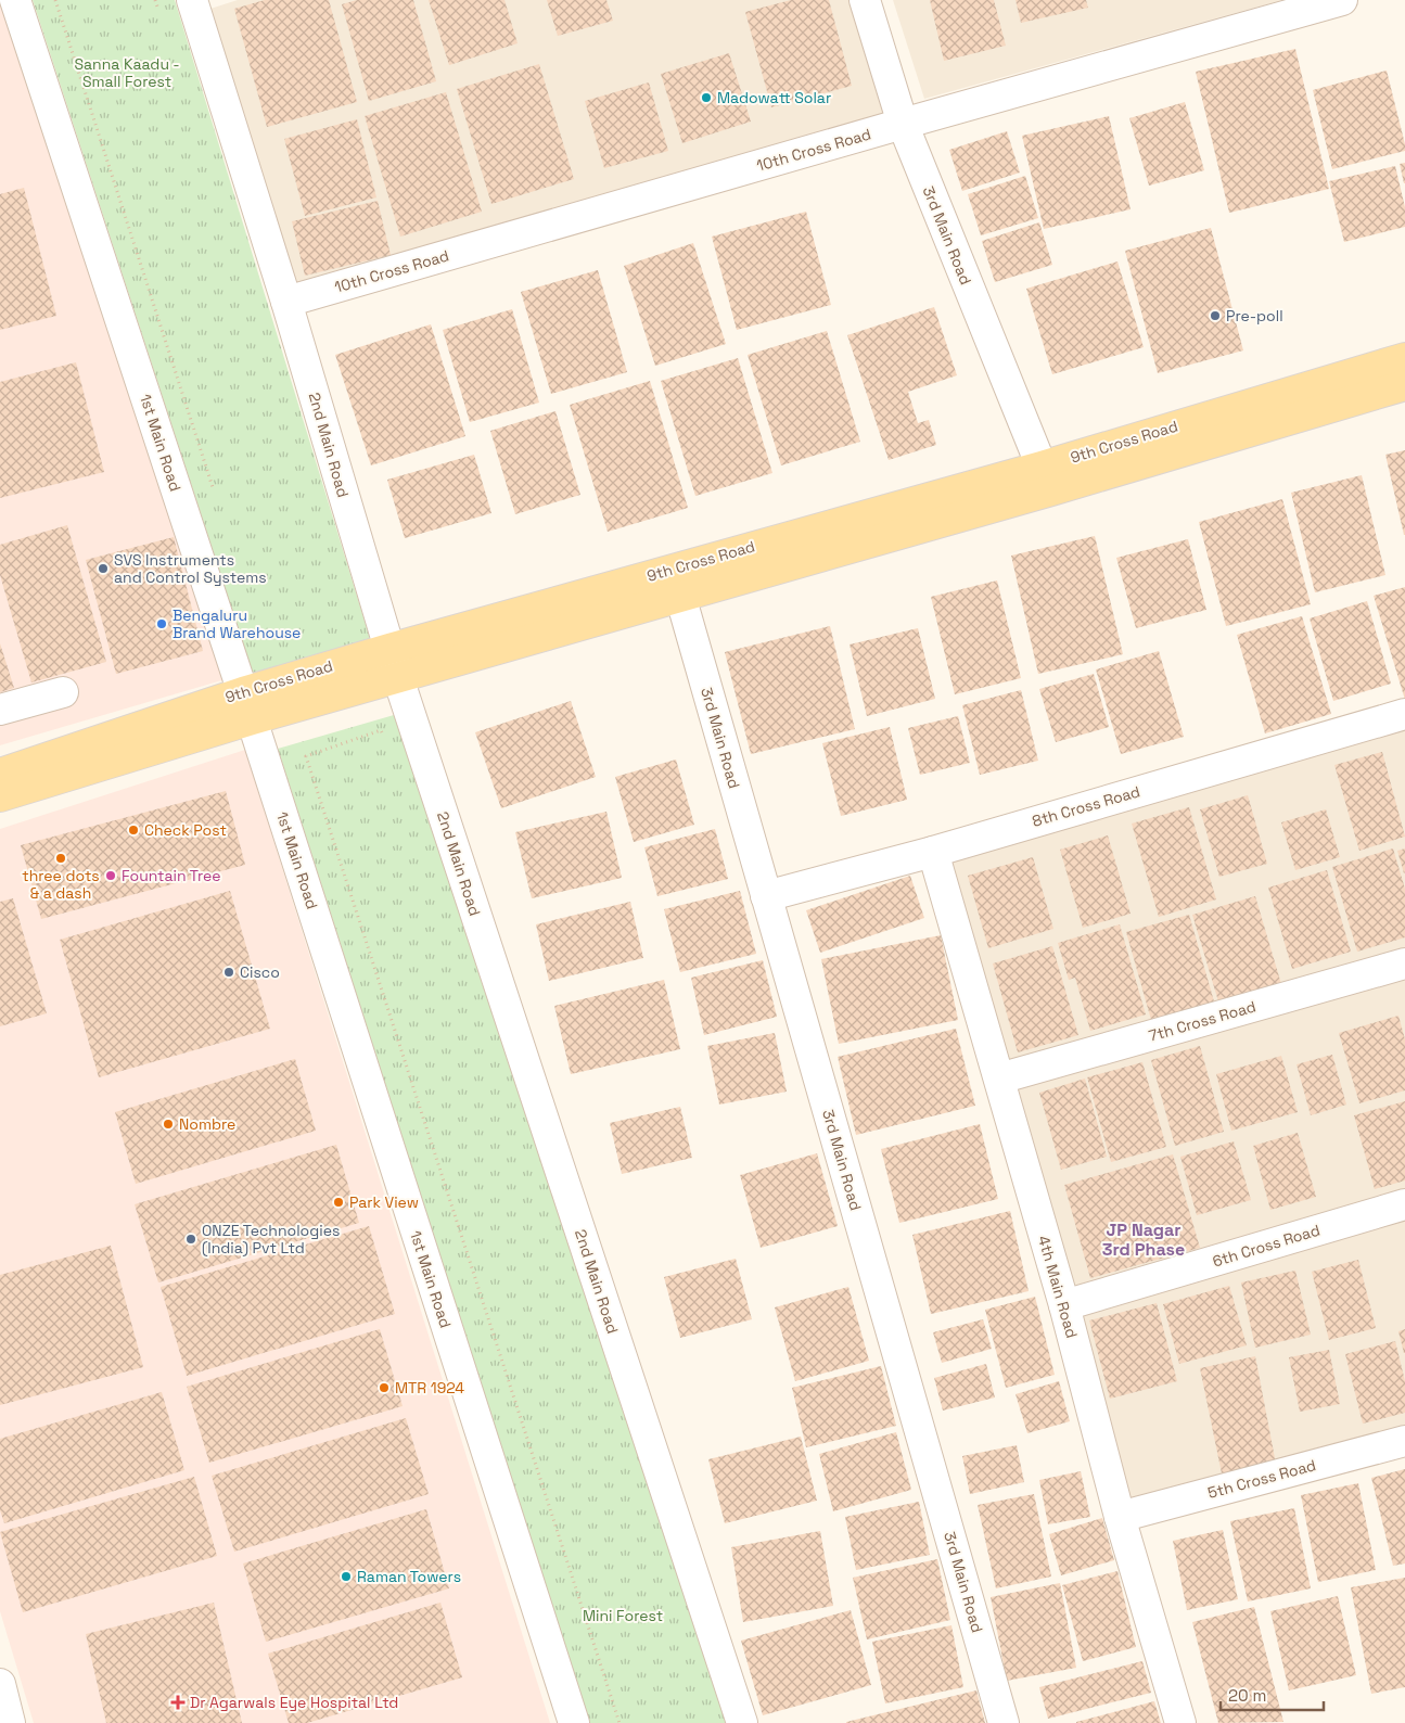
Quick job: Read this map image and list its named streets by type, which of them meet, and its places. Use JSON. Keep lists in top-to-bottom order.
{
  "streets": {
    "main road": ["9th Cross Road"],
    "street": [
      "10th Cross Road",
      "3rd Main Road",
      "1st Main Road",
      "2nd Main Road",
      "8th Cross Road",
      "7th Cross Road",
      "6th Cross Road",
      "4th Main Road",
      "5th Cross Road"
    ]
  },
  "crossings": [
    ["10th Cross Road", "3rd Main Road"],
    ["10th Cross Road", "2nd Main Road"],
    ["3rd Main Road", "9th Cross Road"],
    ["3rd Main Road", "8th Cross Road"],
    ["9th Cross Road", "1st Main Road"],
    ["9th Cross Road", "2nd Main Road"],
    ["8th Cross Road", "4th Main Road"],
    ["7th Cross Road", "4th Main Road"],
    ["6th Cross Road", "4th Main Road"],
    ["4th Main Road", "5th Cross Road"]
  ],
  "districts": ["JP Nagar 3rd Phase"],
  "parks": ["Sanna Kaadu - Small Forest", "Mini Forest"],
  "places": {
    "other": [
      "Madowatt Solar",
      "Pre-poll",
      "SVS Instruments and Control Systems",
      "Bengaluru Brand Warehouse",
      "Check Post",
      "three dots & a dash",
      "Fountain Tree",
      "Cisco",
      "Nombre",
      "Park View",
      "ONZE Technologies (India) Pvt Ltd",
      "MTR 1924",
      "Raman Towers"
    ],
    "health": ["Dr Agarwals Eye Hospital Ltd"]
  },
  "scale_bar": "20 m"
}
